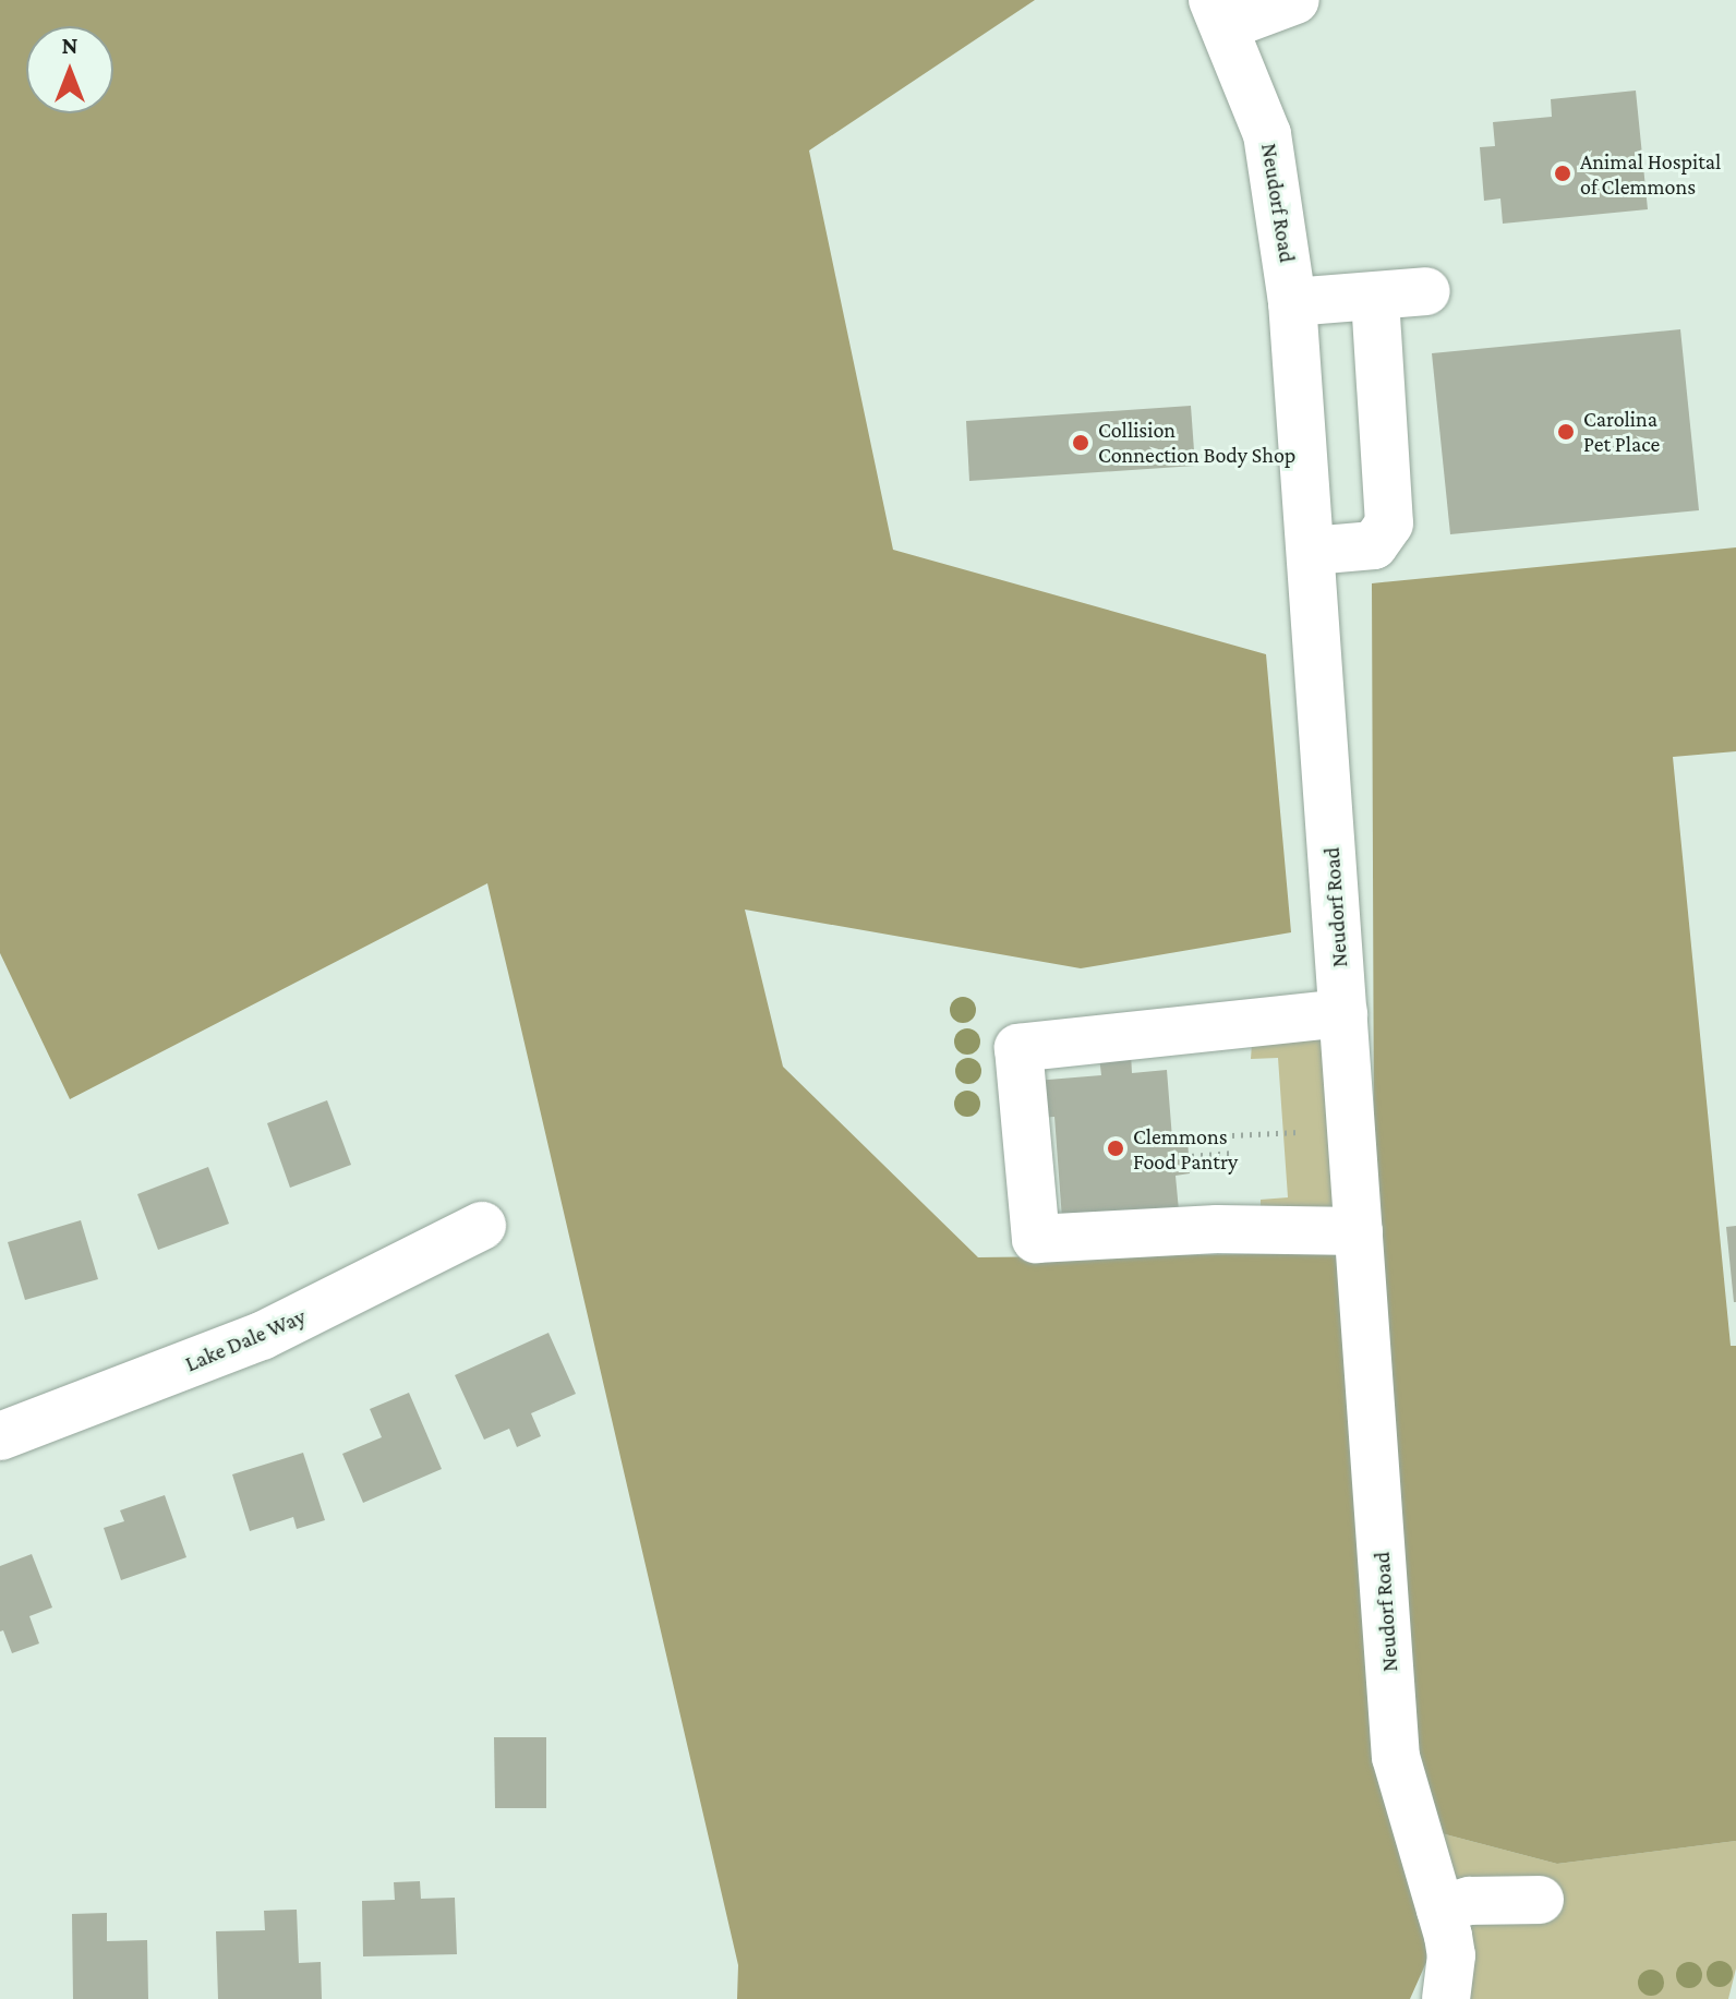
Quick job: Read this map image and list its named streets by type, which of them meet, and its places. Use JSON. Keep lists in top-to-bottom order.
{
  "streets": {
    "street": ["Neudorf Road", "Lake Dale Way"]
  },
  "places": [
    "Animal Hospital of Clemmons",
    "Carolina Pet Place",
    "Collision Connection Body Shop",
    "Clemmons Food Pantry"
  ],
  "north": "top"
}
